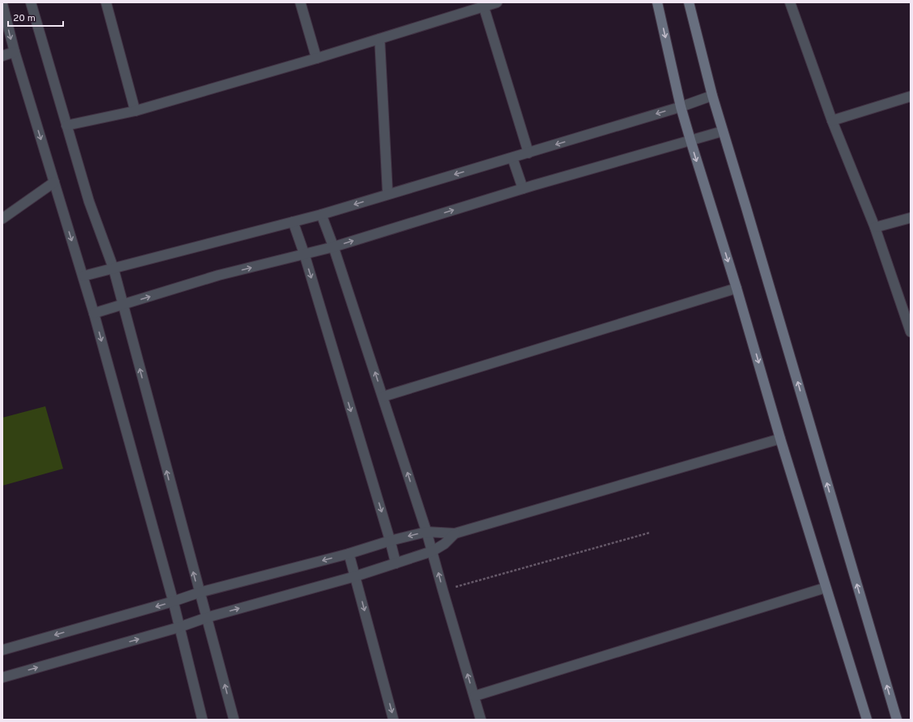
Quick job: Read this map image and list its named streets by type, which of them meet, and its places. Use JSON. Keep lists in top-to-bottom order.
{
  "scale_bar": "20 m"
}
